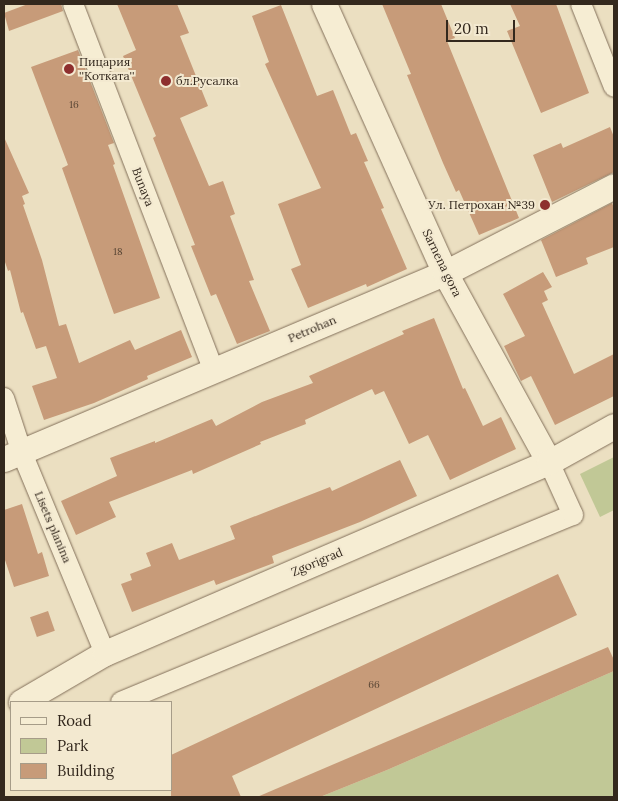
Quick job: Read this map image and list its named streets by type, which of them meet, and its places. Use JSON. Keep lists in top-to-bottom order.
{
  "streets": {
    "street": [
      "Bunaya",
      "Sarnena gora",
      "Petrohan",
      "Lisets planina",
      "Zgorigrad"
    ]
  },
  "crossings": [
    ["Bunaya", "Petrohan"],
    ["Sarnena gora", "Petrohan"],
    ["Sarnena gora", "Zgorigrad"],
    ["Petrohan", "Lisets planina"],
    ["Lisets planina", "Zgorigrad"]
  ],
  "places": ["Пицария ''Котката''", "бл.Русалка", "Ул. Петрохан №39"],
  "house_numbers": ["16", "18", "66"],
  "legend": ["Road", "Park", "Building"],
  "scale_bar": "20 m"
}
